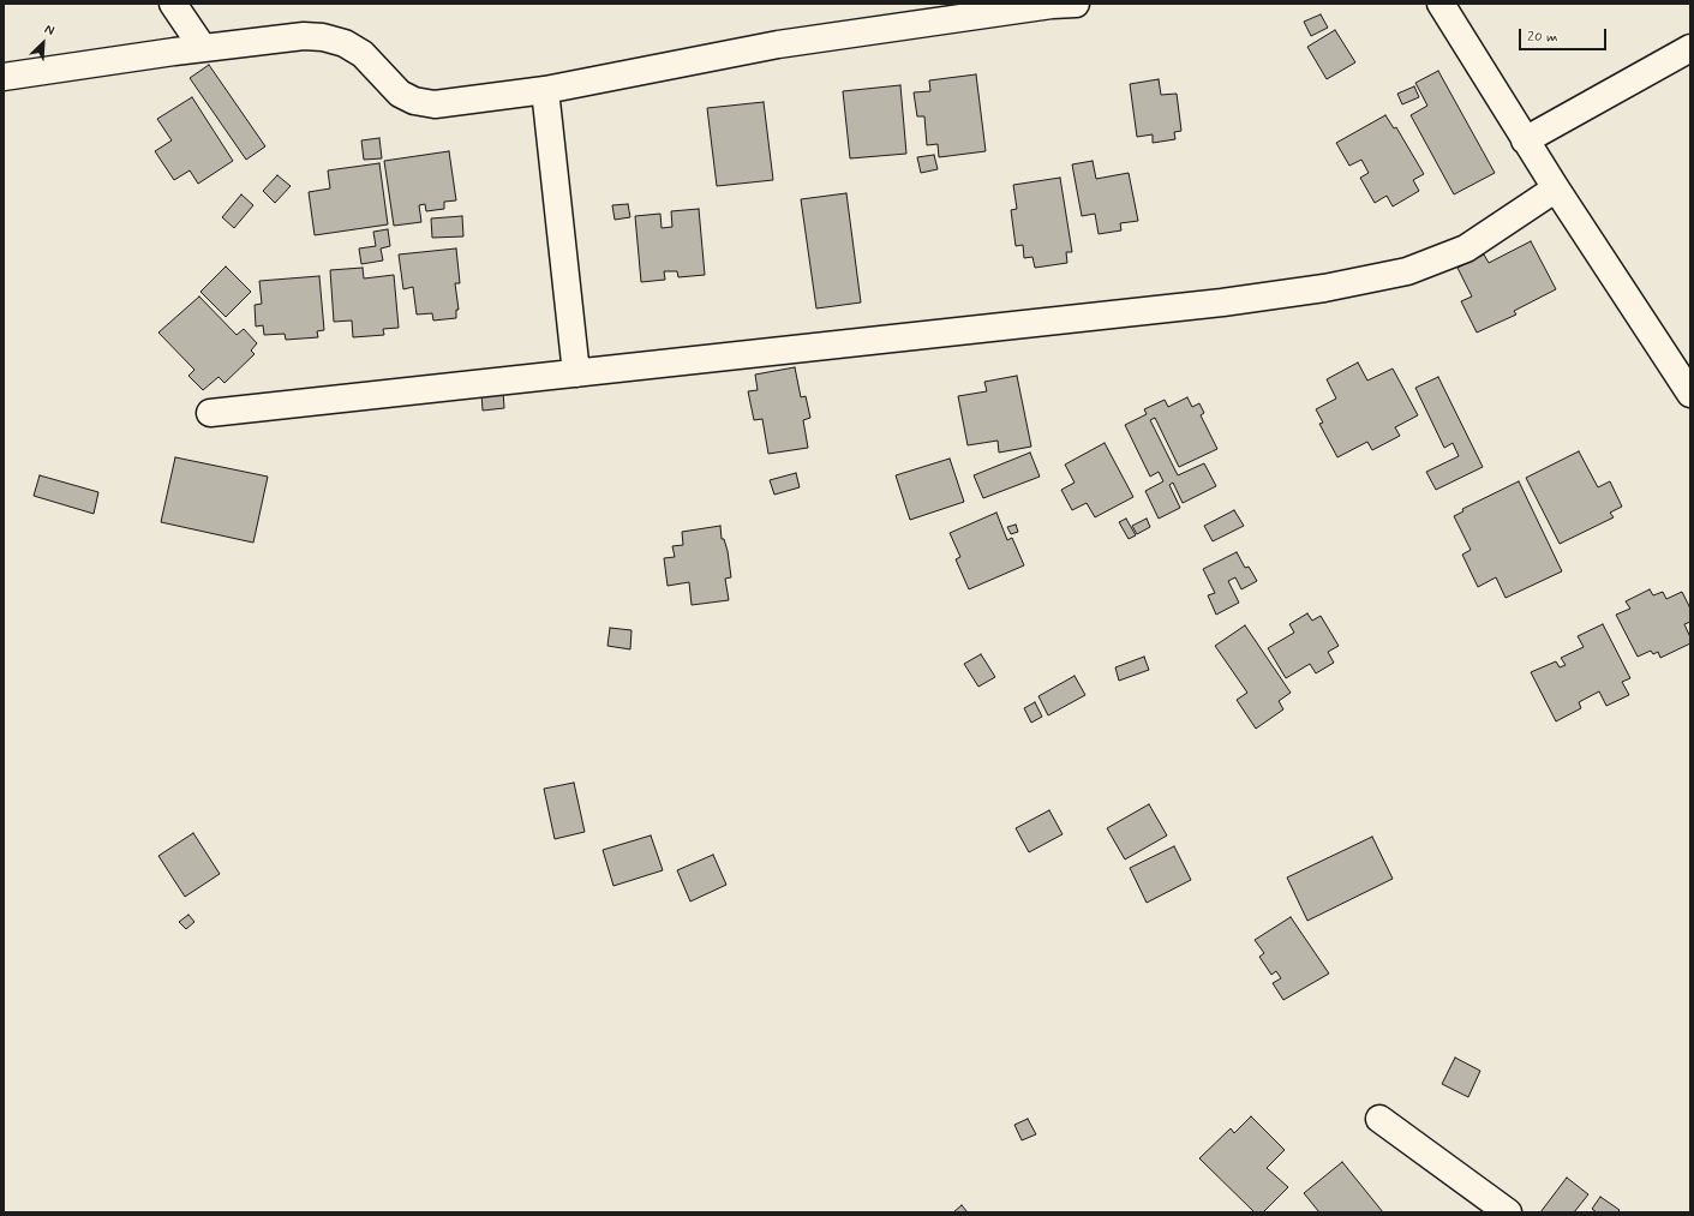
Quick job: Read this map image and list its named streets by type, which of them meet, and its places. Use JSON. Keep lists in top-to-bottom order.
{
  "scale_bar": "20 m",
  "north": "top right"
}
